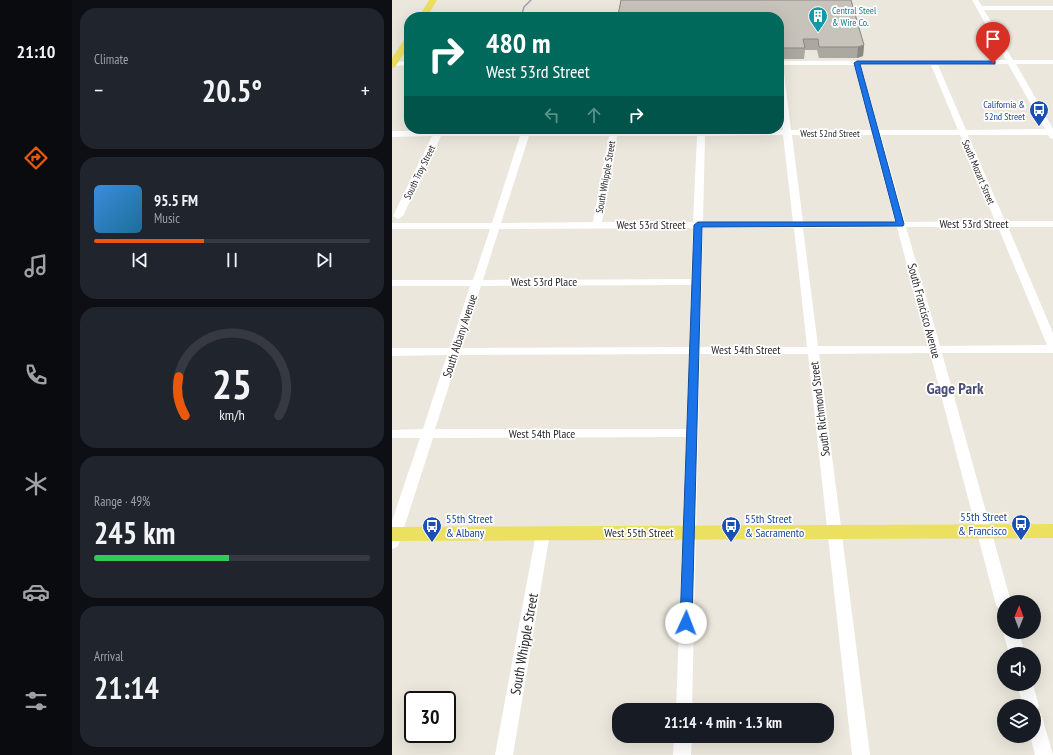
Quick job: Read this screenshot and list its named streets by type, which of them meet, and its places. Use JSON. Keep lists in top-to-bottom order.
{
  "streets": {
    "main road": ["West 55th Street"],
    "street": [
      "West 52nd Street",
      "South Troy Street",
      "South Mozart Street",
      "South Whipple Street",
      "West 53rd Street",
      "West 53rd Place",
      "South Francisco Avenue",
      "South Albany Avenue",
      "West 54th Street",
      "South Richmond Street",
      "West 54th Place"
    ]
  },
  "crossings": [
    ["West 52nd Street", "South Mozart Street"],
    ["West 52nd Street", "South Francisco Avenue"],
    ["West 52nd Street", "South Richmond Street"],
    ["South Mozart Street", "West 53rd Street"],
    ["South Mozart Street", "West 54th Street"],
    ["South Whipple Street", "West 53rd Street"],
    ["South Whipple Street", "West 55th Street"],
    ["West 53rd Street", "South Francisco Avenue"],
    ["West 53rd Street", "South Albany Avenue"],
    ["West 53rd Street", "South Richmond Street"],
    ["West 53rd Place", "South Albany Avenue"],
    ["South Francisco Avenue", "West 54th Street"],
    ["South Francisco Avenue", "West 55th Street"],
    ["South Albany Avenue", "West 54th Street"],
    ["South Albany Avenue", "West 54th Place"],
    ["South Albany Avenue", "West 55th Street"],
    ["West 54th Street", "South Richmond Street"],
    ["South Richmond Street", "West 55th Street"]
  ],
  "districts": ["Gage Park"],
  "places": {
    "building": ["Central Steel & Wire Co."],
    "bus stop": [
      "California & 52nd Street",
      "55th Street & Francisco",
      "55th Street & Albany",
      "55th Street & Sacramento"
    ]
  },
  "north": "top",
  "page": {
    "tabs": "21:10",
    "tile": [
      "Climate",
      ["Range · 49%", "245 km"],
      ["Arrival", "21:14"]
    ],
    "turn": ["480 m", "West 53rd Street"],
    "heat": ["−", "20.5°", "+"],
    "song": ["95.5 FM", "Music"],
    "limit": "30",
    "trip": "21:14 · 4 min · 1.3 km",
    "gauge": ["25", "km/h"]
  }
}
